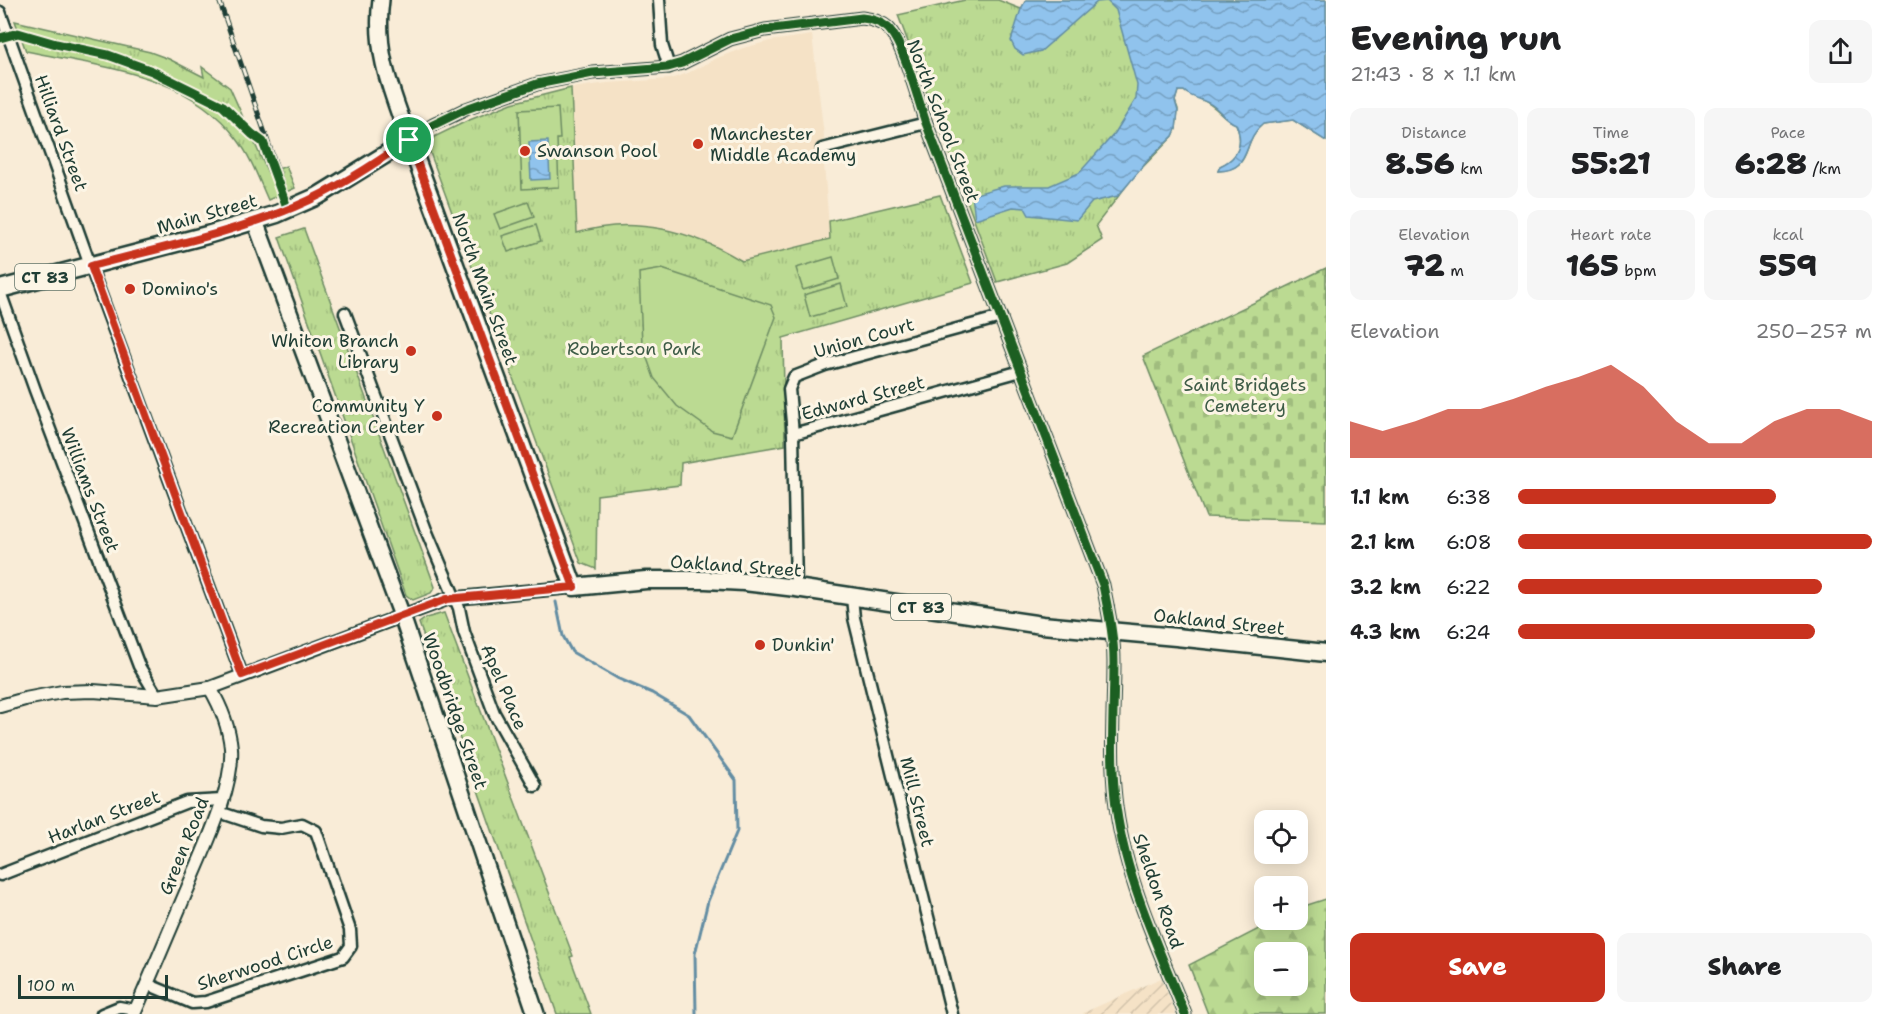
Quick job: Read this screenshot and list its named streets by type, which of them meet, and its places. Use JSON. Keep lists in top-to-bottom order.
{
  "streets": {
    "main road": [
      "Main Street",
      "CT 83",
      "North Main Street",
      "Oakland Street",
      "Woodbridge Street"
    ],
    "street": [
      "North School Street",
      "Hilliard Street",
      "Union Court",
      "Edward Street",
      "Williams Street",
      "Apel Place",
      "Mill Street",
      "Harlan Street",
      "Green Road",
      "Sheldon Road",
      "Sherwood Circle"
    ]
  },
  "crossings": [
    ["North School Street", "Main Street"],
    ["North School Street", "North Main Street"],
    ["North School Street", "Union Court"],
    ["North School Street", "Edward Street"],
    ["North School Street", "Oakland Street"],
    ["North School Street", "Sheldon Road"],
    ["Hilliard Street", "Main Street"],
    ["Hilliard Street", "Oakland Street"],
    ["Main Street", "North Main Street"],
    ["Main Street", "Williams Street"],
    ["Main Street", "Woodbridge Street"],
    ["North Main Street", "Oakland Street"],
    ["Union Court", "Edward Street"],
    ["Edward Street", "Oakland Street"],
    ["Williams Street", "Oakland Street"],
    ["Oakland Street", "Apel Place"],
    ["Oakland Street", "Woodbridge Street"],
    ["Oakland Street", "Mill Street"],
    ["Oakland Street", "Green Road"],
    ["Oakland Street", "Sheldon Road"],
    ["Harlan Street", "Green Road"],
    ["Harlan Street", "Sherwood Circle"],
    ["Green Road", "Sherwood Circle"]
  ],
  "parks": ["Robertson Park", "Saint Bridgets Cemetery"],
  "places": [
    "Manchester Middle Academy",
    "Swanson Pool",
    "Domino's",
    "Whiton Branch Library",
    "Community Y Recreation Center",
    "Dunkin'"
  ],
  "scale_bar": "100 m",
  "page": {
    "heading": ["Evening run", "21:43 · 8 × 1.1 km"],
    "stats": [
      ["Distance", "8.56 km"],
      ["Time", "55:21"],
      ["Pace", "6:28 /km"],
      ["Elevation", "72 m"],
      ["Heart rate", "165 bpm"],
      ["kcal", "559"]
    ],
    "chart": ["Elevation", "250–257 m"],
    "list": [
      {
        "name": "1.1 km",
        "note": "6:38"
      },
      {
        "name": "2.1 km",
        "note": "6:08"
      },
      {
        "name": "3.2 km",
        "note": "6:22"
      },
      {
        "name": "4.3 km",
        "note": "6:24"
      }
    ],
    "map_buttons": ["+", "−"],
    "buttons": ["Save", "Share"],
    "scale": "100 m"
  }
}
